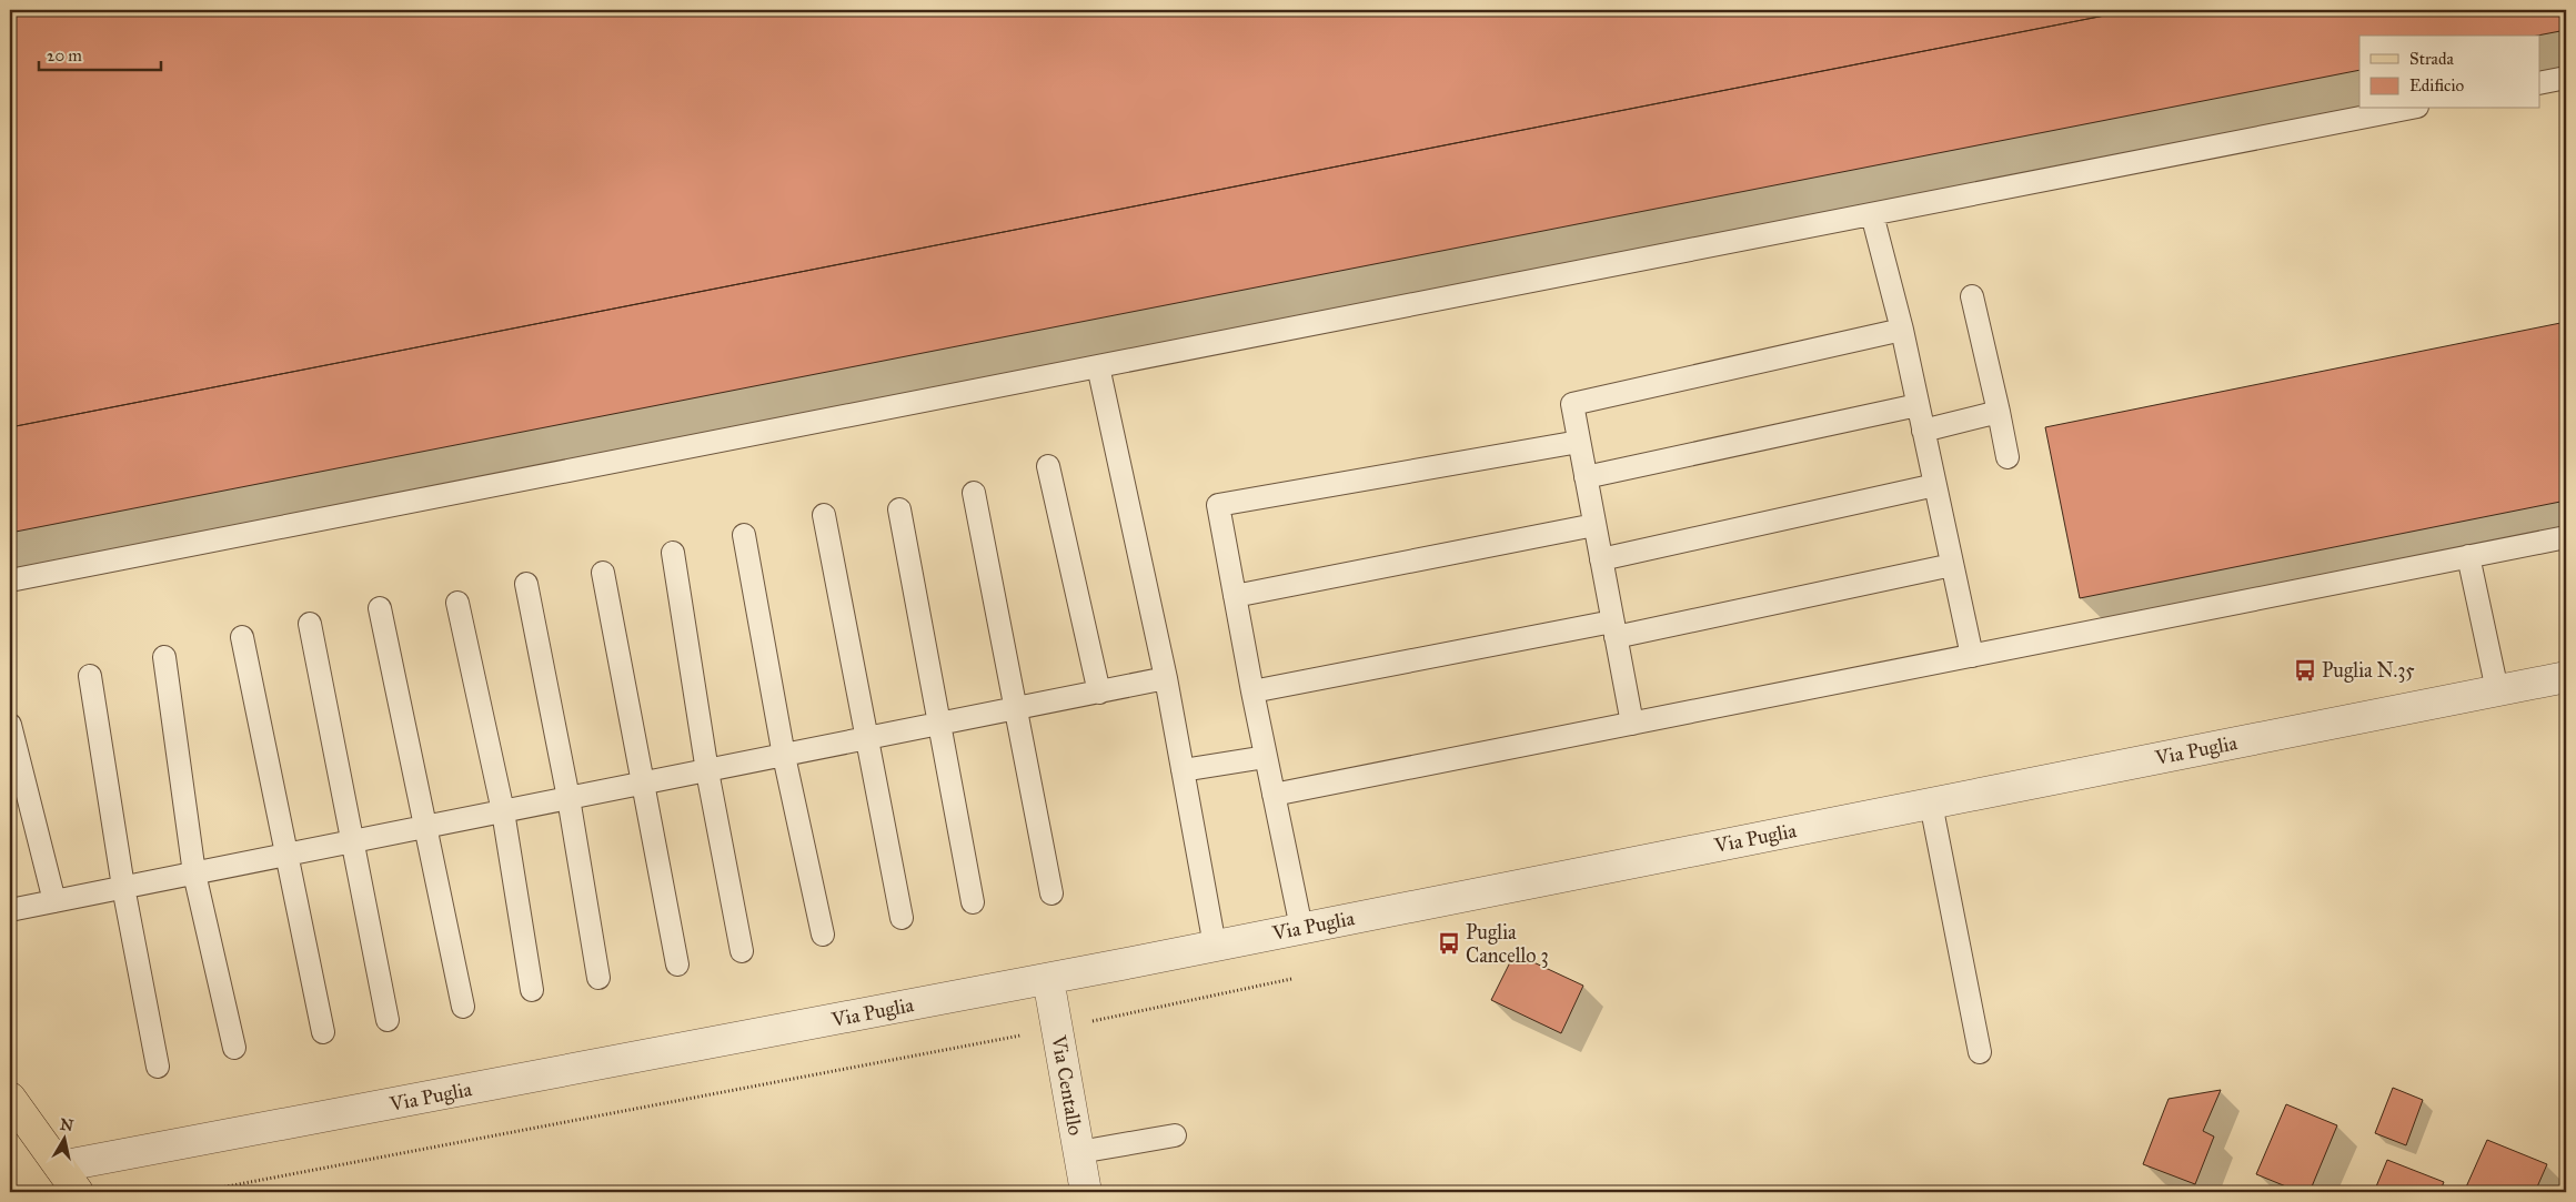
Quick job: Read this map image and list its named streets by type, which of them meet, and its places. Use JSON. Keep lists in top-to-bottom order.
{
  "streets": {
    "street": ["Via Puglia", "Via Centallo"]
  },
  "crossings": [
    ["Via Puglia", "Via Centallo"]
  ],
  "places": {
    "bus stop": ["Puglia N.35", "Puglia Cancello 3"]
  },
  "legend": ["Strada", "Edificio"],
  "scale_bar": "20 m",
  "north": "top"
}
